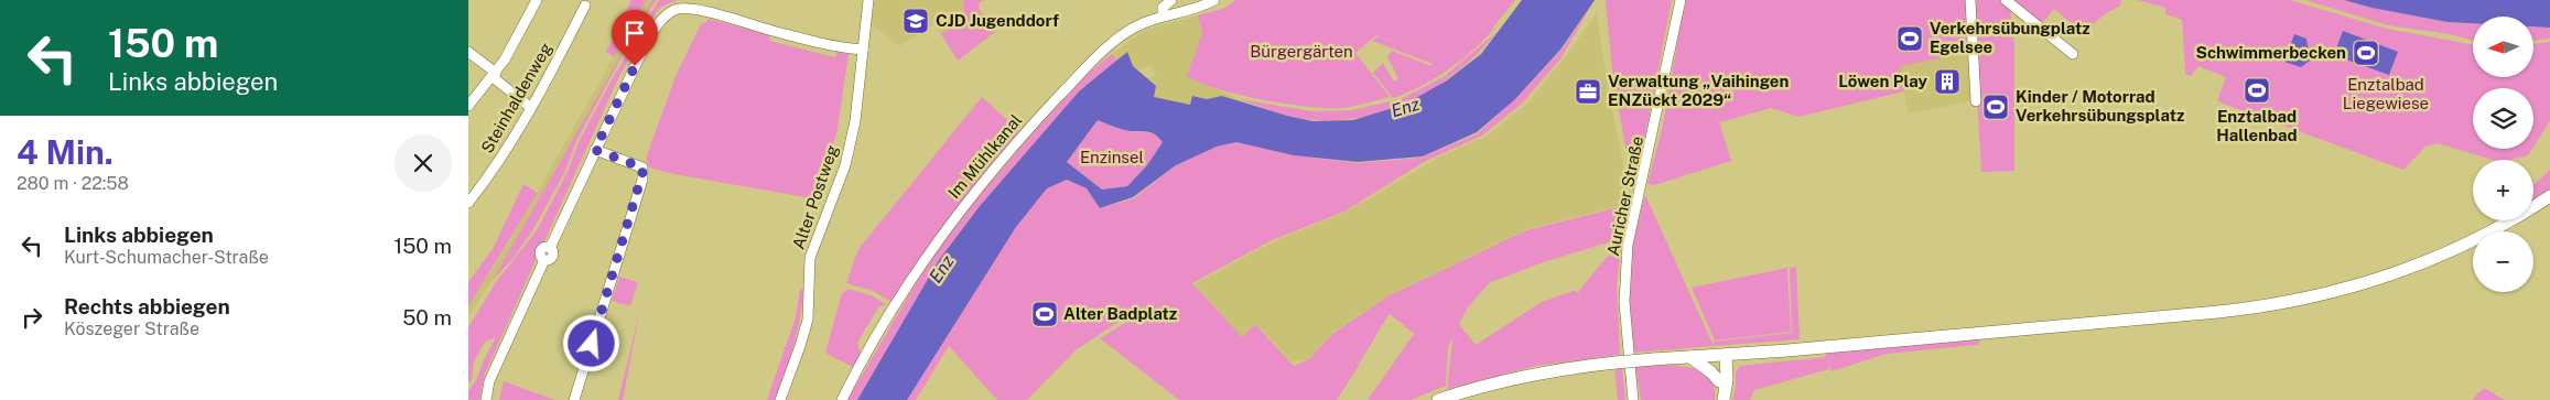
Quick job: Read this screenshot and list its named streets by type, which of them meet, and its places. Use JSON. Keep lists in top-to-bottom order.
{
  "streets": {
    "street": [
      "Steinhaldenweg",
      "Im Mühlkanal",
      "Auricher Straße",
      "Alter Postweg"
    ]
  },
  "water": ["Enz"],
  "parks": ["Bürgergärten", "Enztalbad Liegewiese", "Enzinsel"],
  "places": {
    "school or university": ["CJD Jugenddorf"],
    "sports": [
      "Verkehrsübungplatz Egelsee",
      "Schwimmerbecken",
      "Enztalbad Hallenbad",
      "Kinder / Motorrad Verkehrsübungsplatz",
      "Alter Badplatz"
    ],
    "building": ["Löwen Play"],
    "office": ["Verwaltung „Vaihingen ENZückt 2029“"]
  },
  "north": "left",
  "page": {
    "turn": ["150 m", "Links abbiegen"],
    "map_buttons": ["+", "−"],
    "heading": ["4 Min.", "280 m · 22:58"],
    "list": [
      {
        "name": "Links abbiegen",
        "note": "Kurt-Schumacher-Straße",
        "value": "150 m"
      },
      {
        "name": "Rechts abbiegen",
        "note": "Köszeger Straße",
        "value": "50 m"
      }
    ]
  }
}
